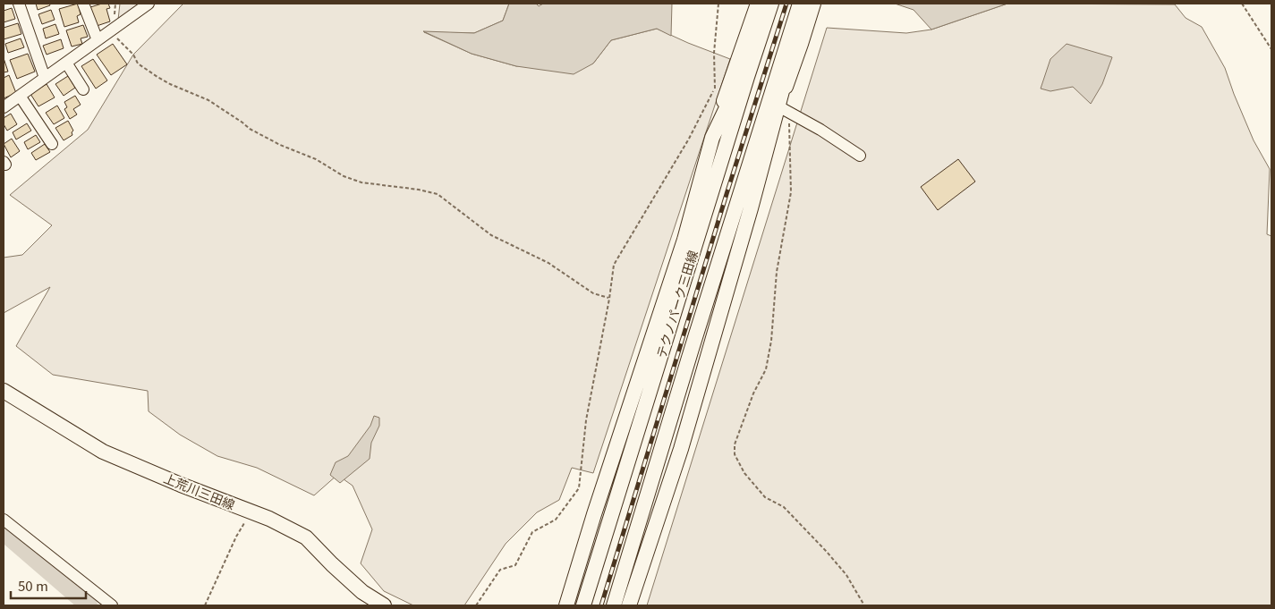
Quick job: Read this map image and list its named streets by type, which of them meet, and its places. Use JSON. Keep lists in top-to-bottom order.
{
  "streets": {
    "main road": ["テクノパーク三田線", "上荒川三田線"]
  },
  "scale_bar": "50 m"
}
